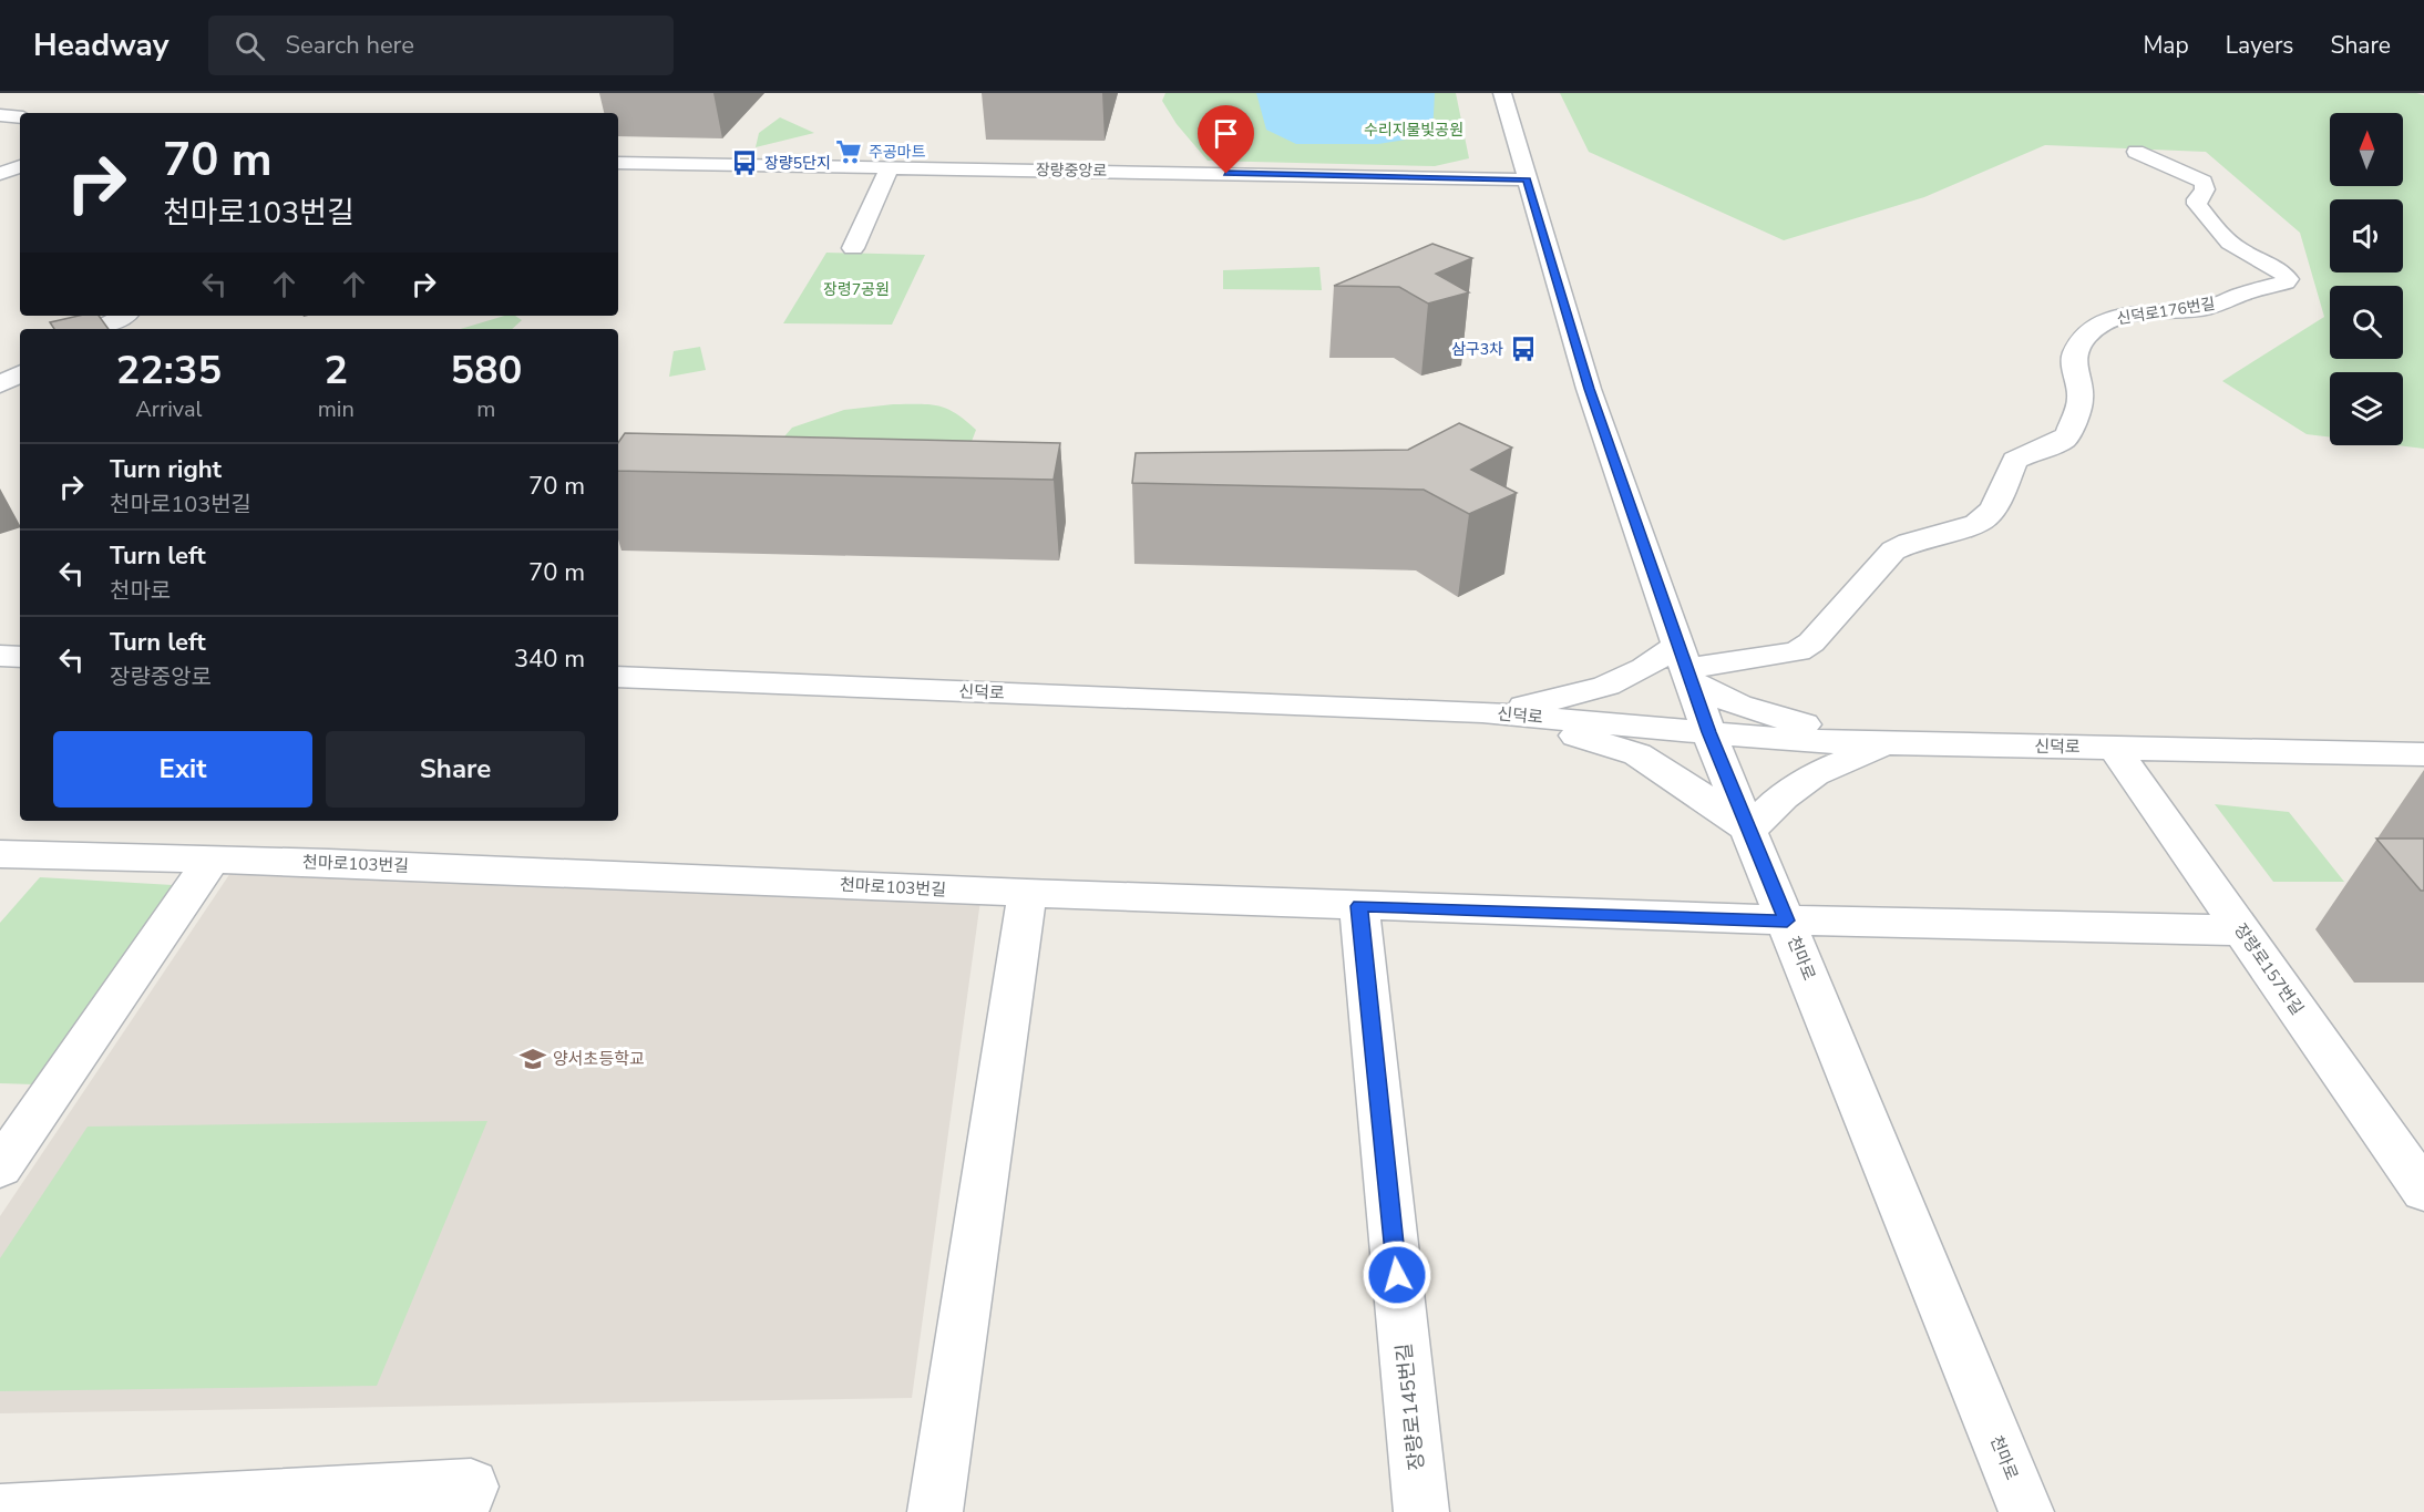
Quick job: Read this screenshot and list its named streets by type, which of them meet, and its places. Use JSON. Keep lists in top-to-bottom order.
{
  "streets": {
    "street": [
      "장량중앙로",
      "신덕로176번길",
      "신덕로",
      "천마로103번길",
      "천마로",
      "장량로157번길",
      "장량로145번길"
    ]
  },
  "crossings": [
    ["장량중앙로", "천마로"],
    ["신덕로176번길", "천마로"],
    ["신덕로", "천마로"],
    ["신덕로", "장량로157번길"],
    ["천마로103번길", "천마로"],
    ["천마로103번길", "장량로157번길"],
    ["천마로103번길", "장량로145번길"]
  ],
  "parks": ["수리지물빛공원", "장령7공원"],
  "places": {
    "supermarket": ["주공마트"],
    "bus stop": ["장량5단지", "삼구3차"],
    "school or university": ["양서초등학교"]
  },
  "north": "top",
  "page": {
    "header": "Headway",
    "search": "Search here",
    "nav": ["Map", "Layers", "Share"],
    "turn": ["70 m", "천마로103번길"],
    "eta": [
      "22:35",
      "Arrival",
      "2",
      "min",
      "580",
      "m"
    ],
    "list": [
      {
        "name": "Turn right",
        "note": "천마로103번길",
        "value": "70 m"
      },
      {
        "name": "Turn left",
        "note": "천마로",
        "value": "70 m"
      },
      {
        "name": "Turn left",
        "note": "장량중앙로",
        "value": "340 m"
      }
    ],
    "buttons": ["Exit", "Share"]
  }
}
